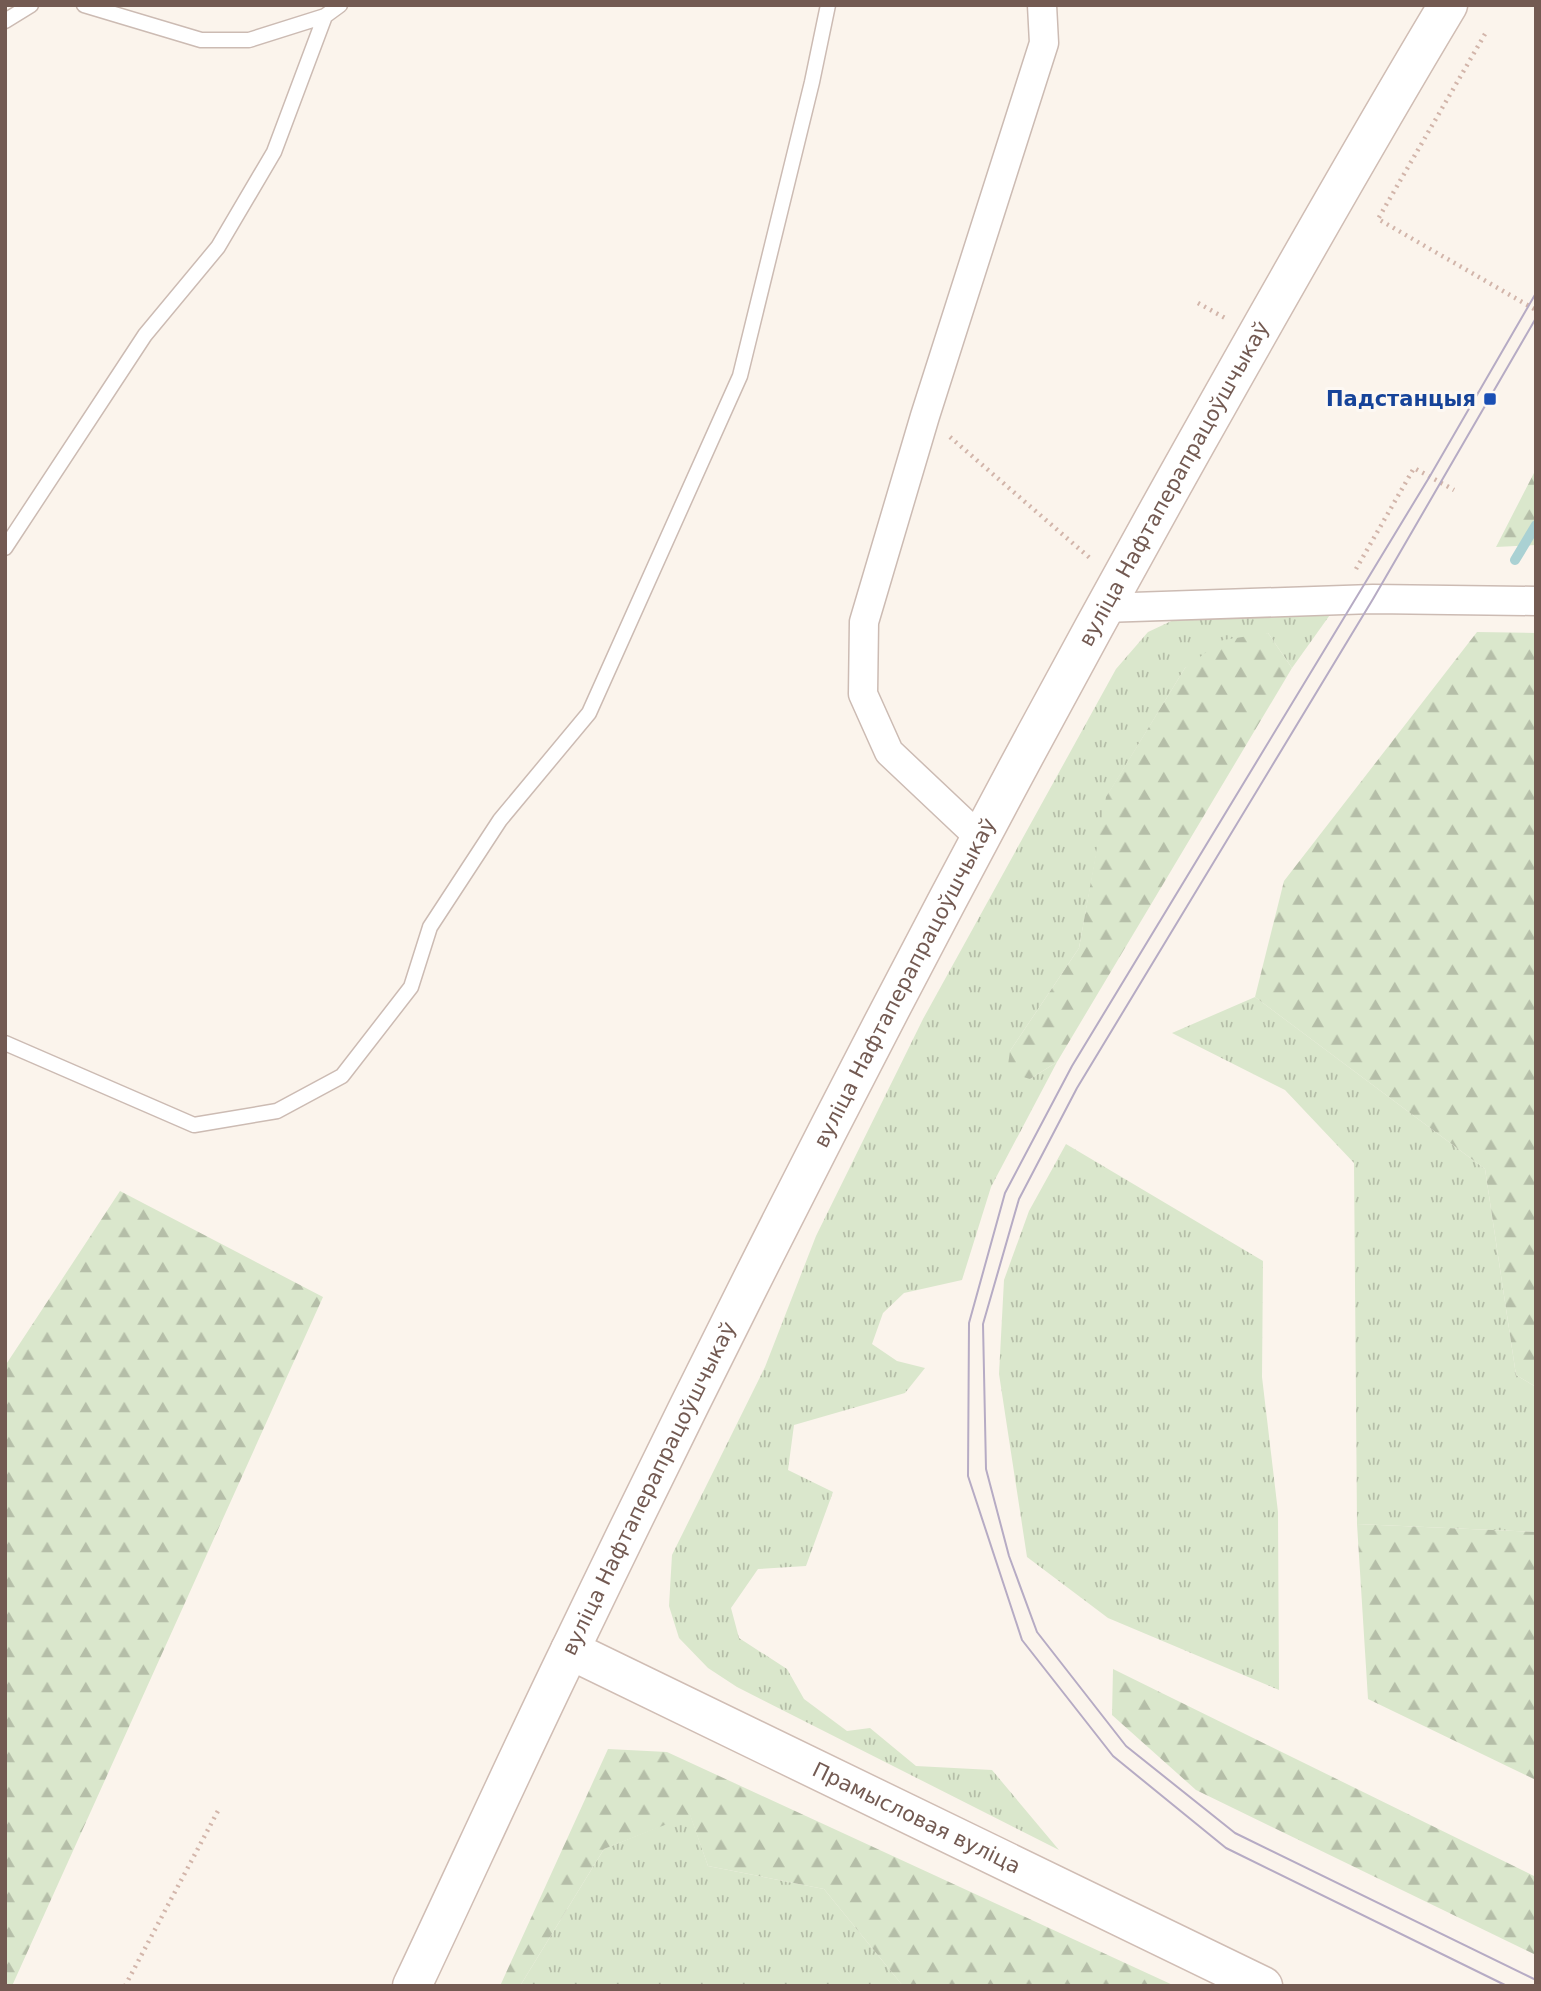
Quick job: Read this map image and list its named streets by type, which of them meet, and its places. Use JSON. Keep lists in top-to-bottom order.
{
  "streets": {
    "main road": ["вуліца Нафтаперапрацоўшчыкаў", "Прамысловая вуліца"]
  },
  "crossings": [
    ["вуліца Нафтаперапрацоўшчыкаў", "Прамысловая вуліца"]
  ],
  "places": {
    "transit": ["Падстанцыя"]
  }
}
